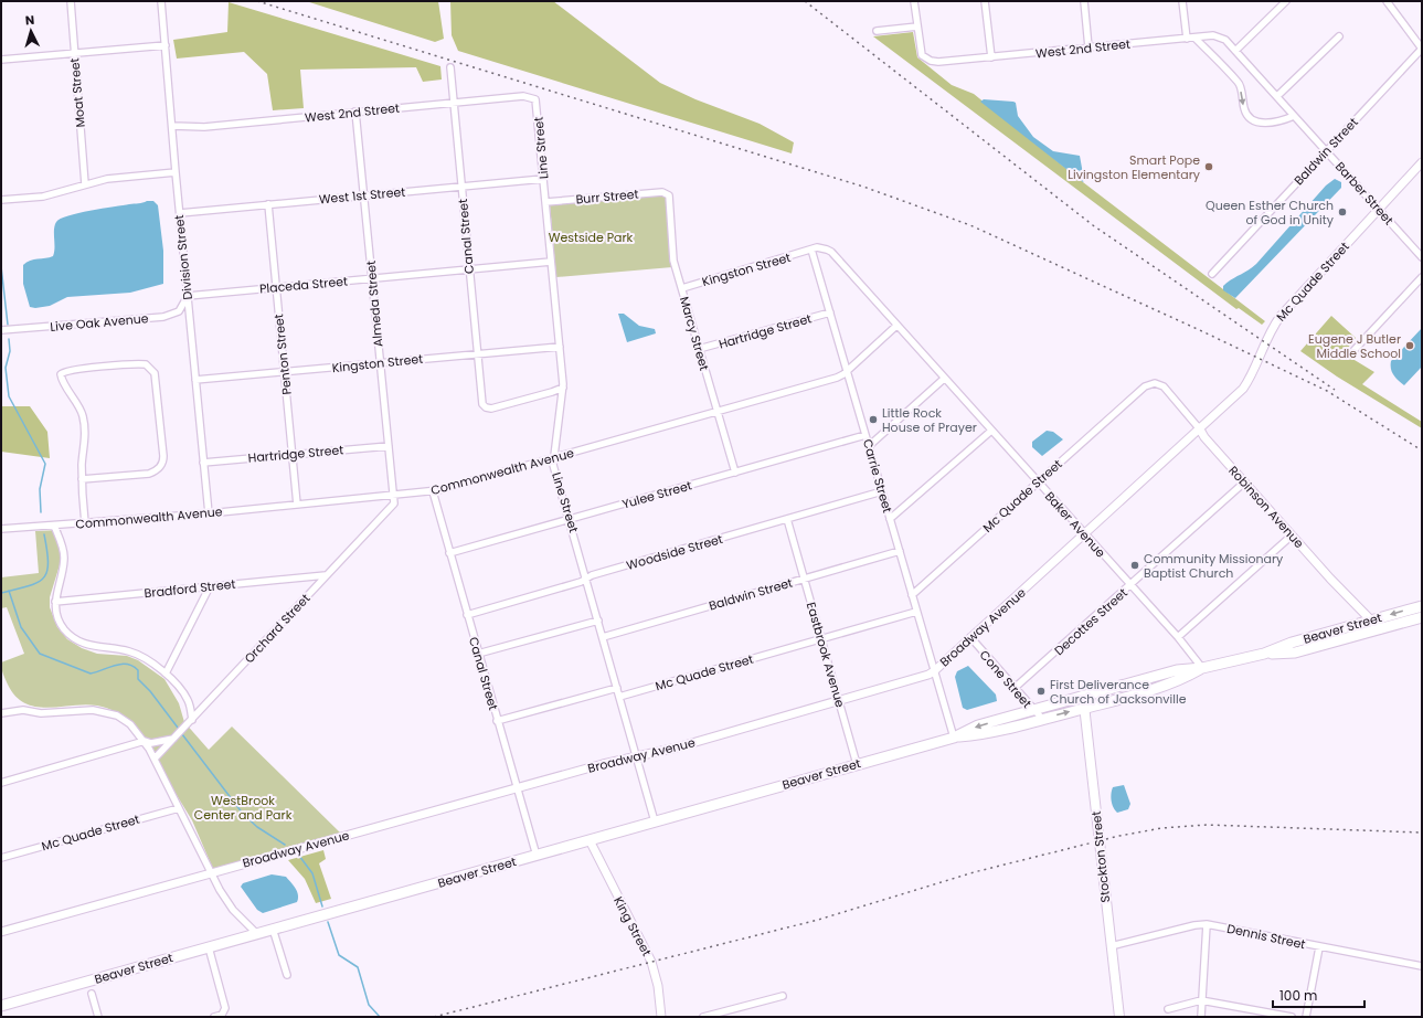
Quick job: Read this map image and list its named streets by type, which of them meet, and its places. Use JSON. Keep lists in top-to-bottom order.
{
  "streets": {
    "main road": ["Beaver Street", "Stockton Street"],
    "street": [
      "West 2nd Street",
      "Moat Street",
      "Line Street",
      "Baldwin Street",
      "Barber Street",
      "West 1st Street",
      "Burr Street",
      "Canal Street",
      "Division Street",
      "Kingston Street",
      "Mc Quade Street",
      "Placeda Street",
      "Almeda Street",
      "Live Oak Avenue",
      "Hartridge Street",
      "Marcy Street",
      "Penton Street",
      "Commonwealth Avenue",
      "Carrie Street",
      "Yulee Street",
      "Robinson Avenue",
      "Baker Avenue",
      "Woodside Street",
      "Bradford Street",
      "Decottes Street",
      "Broadway Avenue",
      "Orchard Street",
      "Eastbrook Avenue",
      "Cone Street",
      "King Street",
      "Dennis Street"
    ]
  },
  "crossings": [
    ["West 2nd Street", "Line Street"],
    ["West 2nd Street", "Barber Street"],
    ["West 2nd Street", "Canal Street"],
    ["West 2nd Street", "Division Street"],
    ["West 2nd Street", "Almeda Street"],
    ["Line Street", "Baldwin Street"],
    ["Line Street", "West 1st Street"],
    ["Line Street", "Burr Street"],
    ["Line Street", "Canal Street"],
    ["Line Street", "Kingston Street"],
    ["Line Street", "Mc Quade Street"],
    ["Line Street", "Placeda Street"],
    ["Line Street", "Commonwealth Avenue"],
    ["Line Street", "Yulee Street"],
    ["Line Street", "Woodside Street"],
    ["Line Street", "Broadway Avenue"],
    ["Line Street", "Beaver Street"],
    ["Baldwin Street", "Barber Street"],
    ["Baldwin Street", "Carrie Street"],
    ["Baldwin Street", "Eastbrook Avenue"],
    ["Barber Street", "Mc Quade Street"],
    ["West 1st Street", "Canal Street"],
    ["West 1st Street", "Division Street"],
    ["West 1st Street", "Almeda Street"],
    ["West 1st Street", "Penton Street"],
    ["Burr Street", "Marcy Street"],
    ["Canal Street", "Kingston Street"],
    ["Canal Street", "Placeda Street"],
    ["Canal Street", "Commonwealth Avenue"],
    ["Canal Street", "Yulee Street"],
    ["Canal Street", "Woodside Street"],
    ["Canal Street", "Broadway Avenue"],
    ["Canal Street", "Beaver Street"],
    ["Division Street", "Kingston Street"],
    ["Division Street", "Placeda Street"],
    ["Division Street", "Live Oak Avenue"],
    ["Division Street", "Hartridge Street"],
    ["Division Street", "Commonwealth Avenue"],
    ["Kingston Street", "Almeda Street"],
    ["Kingston Street", "Marcy Street"],
    ["Kingston Street", "Penton Street"],
    ["Kingston Street", "Carrie Street"],
    ["Kingston Street", "Baker Avenue"],
    ["Mc Quade Street", "Carrie Street"],
    ["Mc Quade Street", "Robinson Avenue"],
    ["Mc Quade Street", "Baker Avenue"],
    ["Mc Quade Street", "Broadway Avenue"],
    ["Mc Quade Street", "Eastbrook Avenue"],
    ["Placeda Street", "Almeda Street"],
    ["Placeda Street", "Live Oak Avenue"],
    ["Placeda Street", "Penton Street"],
    ["Almeda Street", "Hartridge Street"],
    ["Almeda Street", "Commonwealth Avenue"],
    ["Almeda Street", "Orchard Street"],
    ["Hartridge Street", "Marcy Street"],
    ["Hartridge Street", "Penton Street"],
    ["Hartridge Street", "Carrie Street"],
    ["Marcy Street", "Commonwealth Avenue"],
    ["Marcy Street", "Yulee Street"],
    ["Penton Street", "Commonwealth Avenue"],
    ["Commonwealth Avenue", "Carrie Street"],
    ["Commonwealth Avenue", "Baker Avenue"],
    ["Commonwealth Avenue", "Orchard Street"],
    ["Carrie Street", "Yulee Street"],
    ["Carrie Street", "Baker Avenue"],
    ["Carrie Street", "Woodside Street"],
    ["Carrie Street", "Broadway Avenue"],
    ["Carrie Street", "Beaver Street"],
    ["Robinson Avenue", "Decottes Street"],
    ["Robinson Avenue", "Broadway Avenue"],
    ["Robinson Avenue", "Beaver Street"],
    ["Baker Avenue", "Decottes Street"],
    ["Baker Avenue", "Broadway Avenue"],
    ["Baker Avenue", "Beaver Street"],
    ["Woodside Street", "Eastbrook Avenue"],
    ["Bradford Street", "Orchard Street"],
    ["Decottes Street", "Cone Street"],
    ["Broadway Avenue", "Eastbrook Avenue"],
    ["Broadway Avenue", "Cone Street"],
    ["Beaver Street", "Eastbrook Avenue"],
    ["Beaver Street", "Cone Street"],
    ["Beaver Street", "Stockton Street"],
    ["Beaver Street", "King Street"],
    ["Stockton Street", "Dennis Street"]
  ],
  "parks": ["Westside Park", "WestBrook Center and Park"],
  "places": [
    "Smart Pope Livingston Elementary",
    "Queen Esther Church of God in Unity",
    "Eugene J Butler Middle School",
    "Little Rock House of Prayer",
    "Community Missionary Baptist Church",
    "First Deliverance Church of Jacksonville"
  ],
  "scale_bar": "100 m",
  "north": "top"
}
